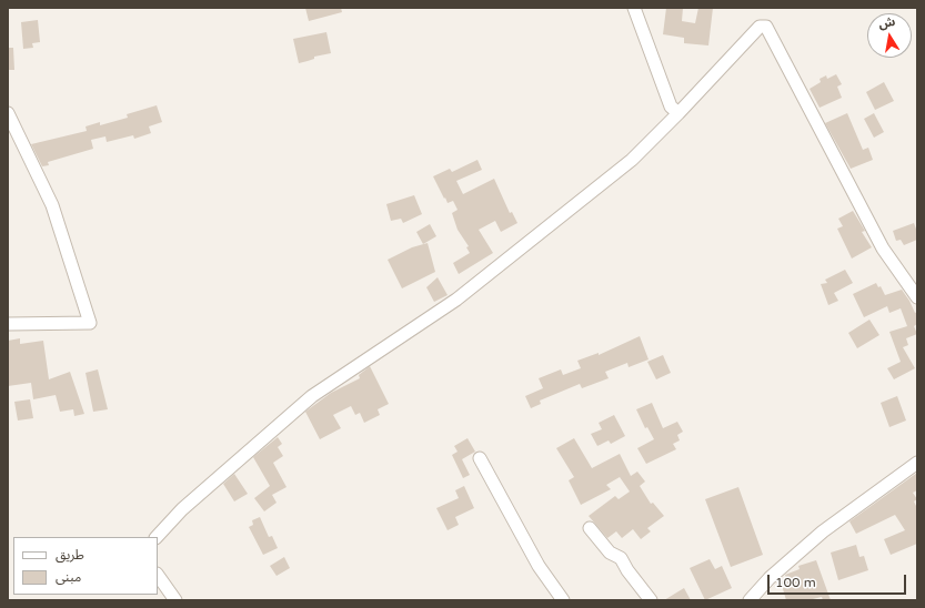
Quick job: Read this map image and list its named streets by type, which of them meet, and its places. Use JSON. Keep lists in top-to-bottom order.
{
  "legend": ["طريق", "مبنى"],
  "scale_bar": "100 m",
  "north": "top"
}
